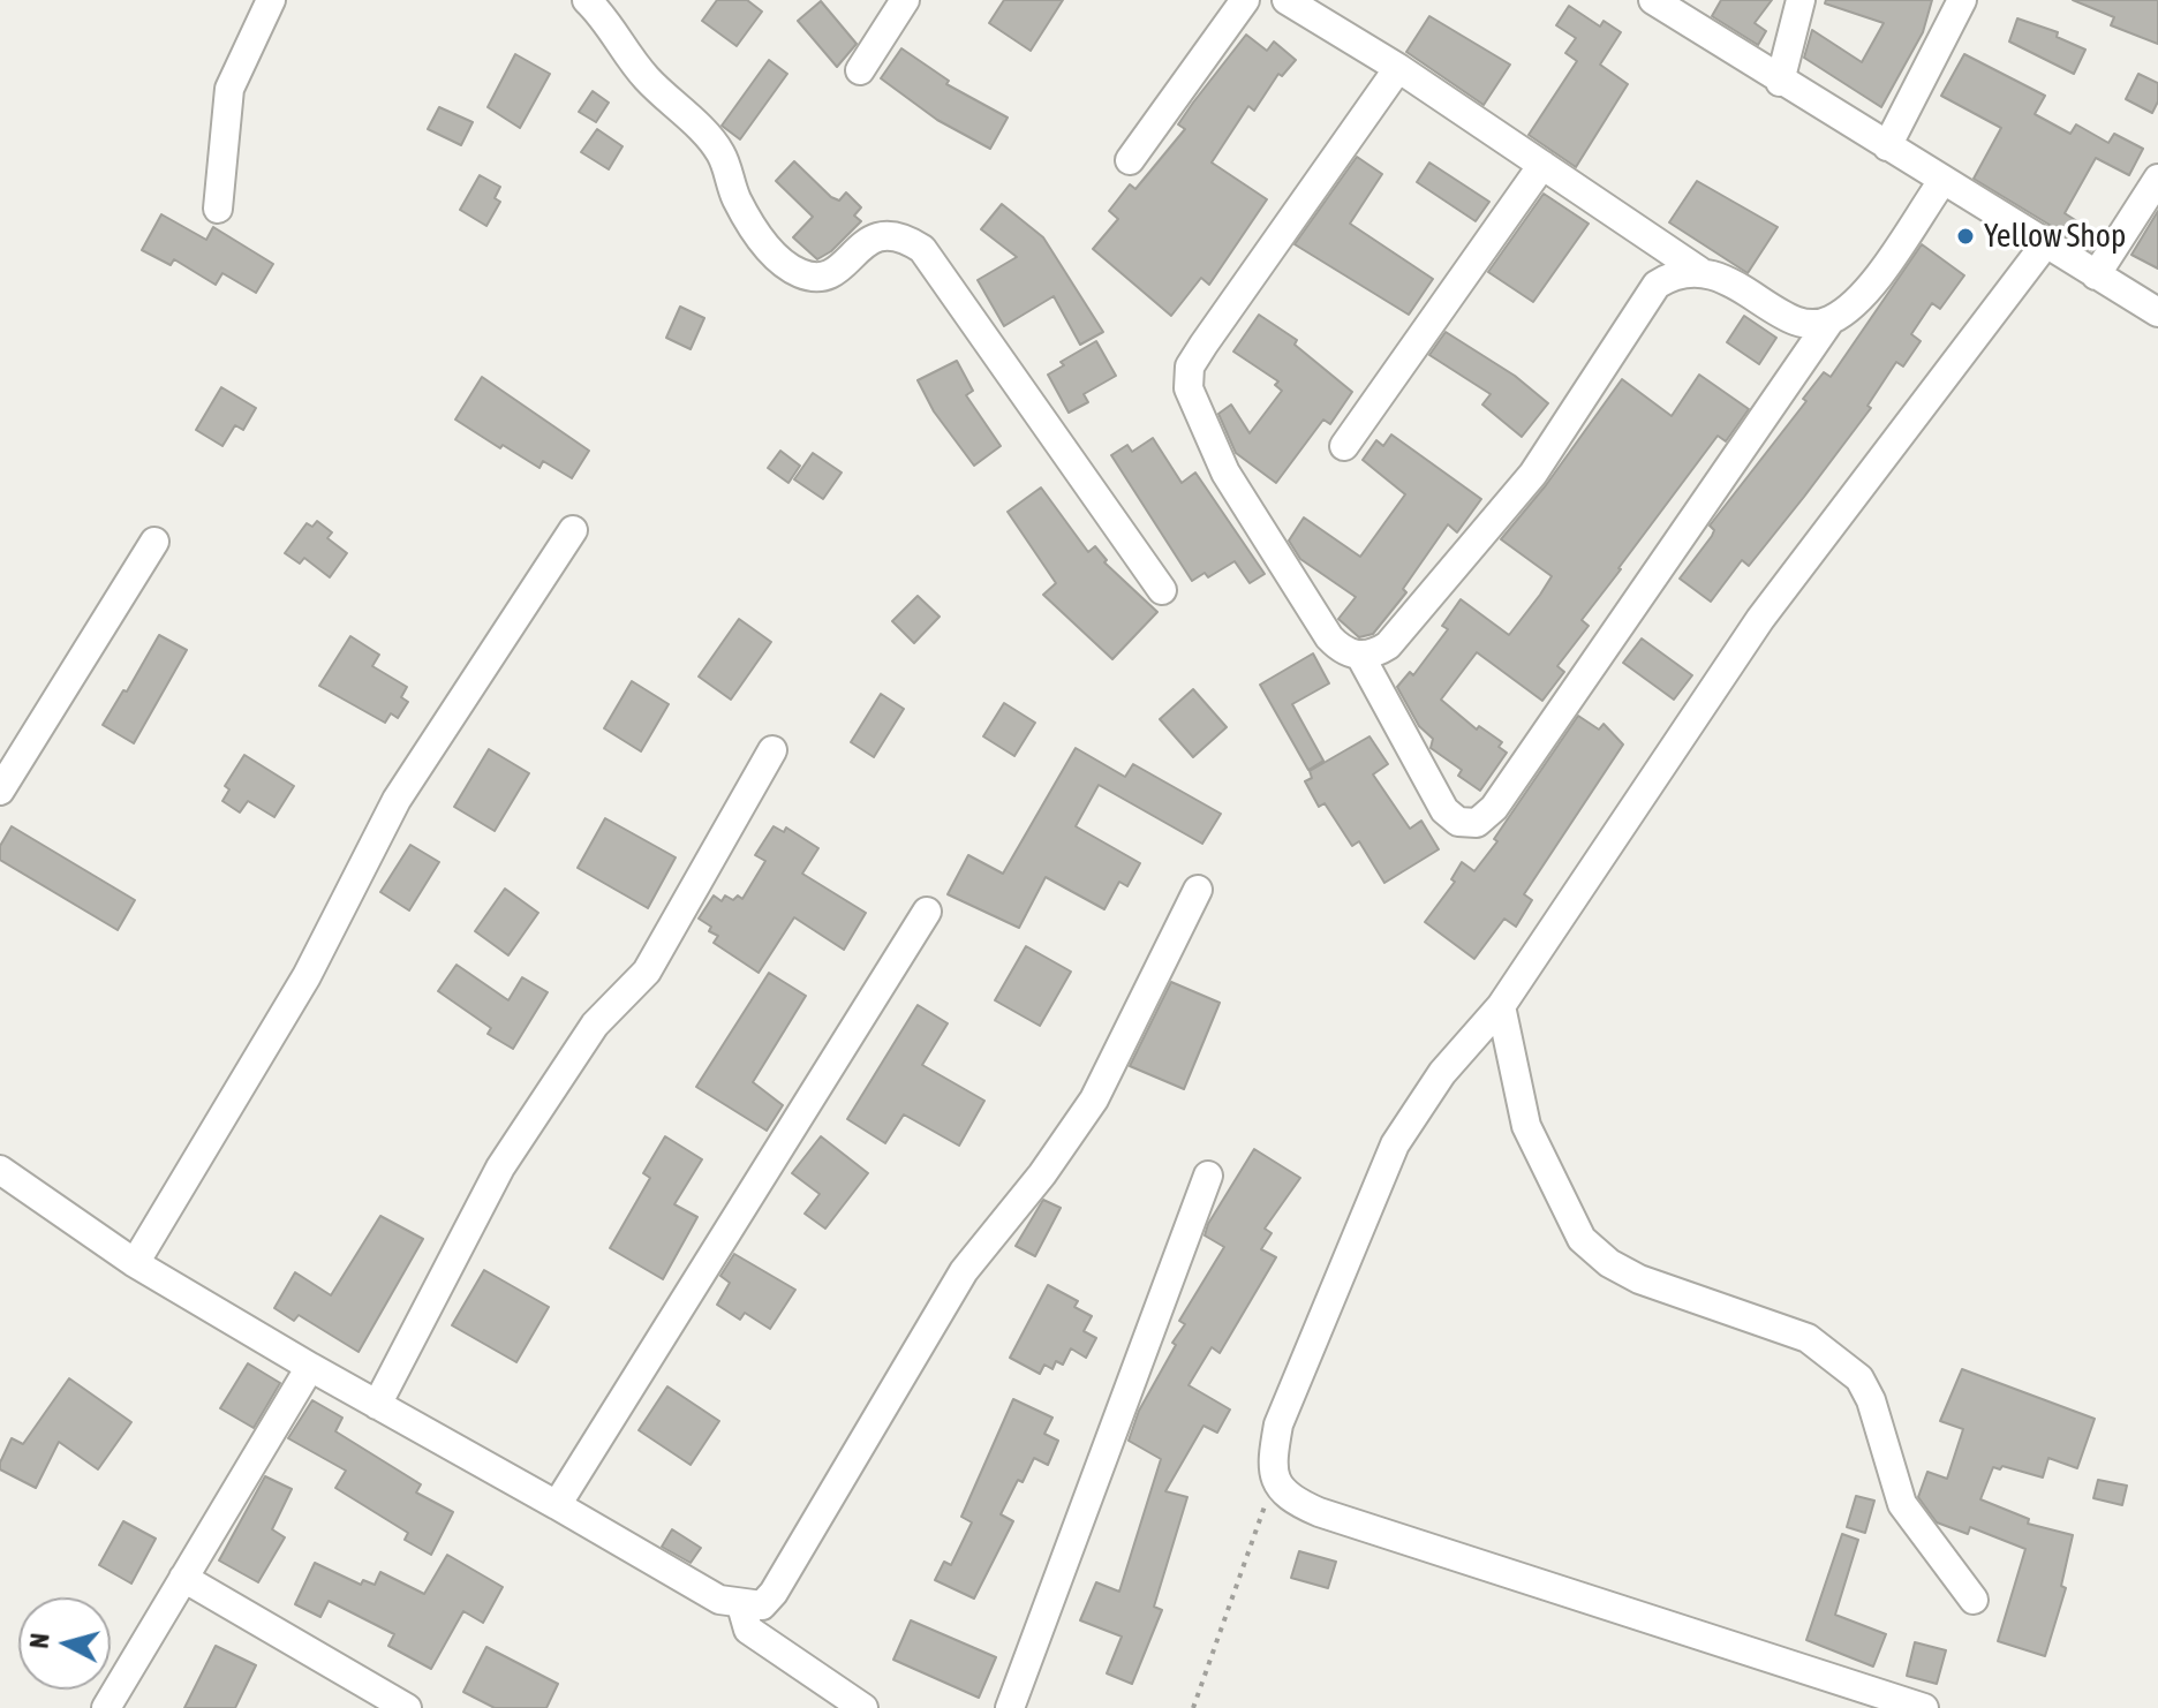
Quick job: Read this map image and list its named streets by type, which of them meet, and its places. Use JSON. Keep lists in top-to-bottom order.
{
  "places": ["Yellow Shop"],
  "north": "left"
}
